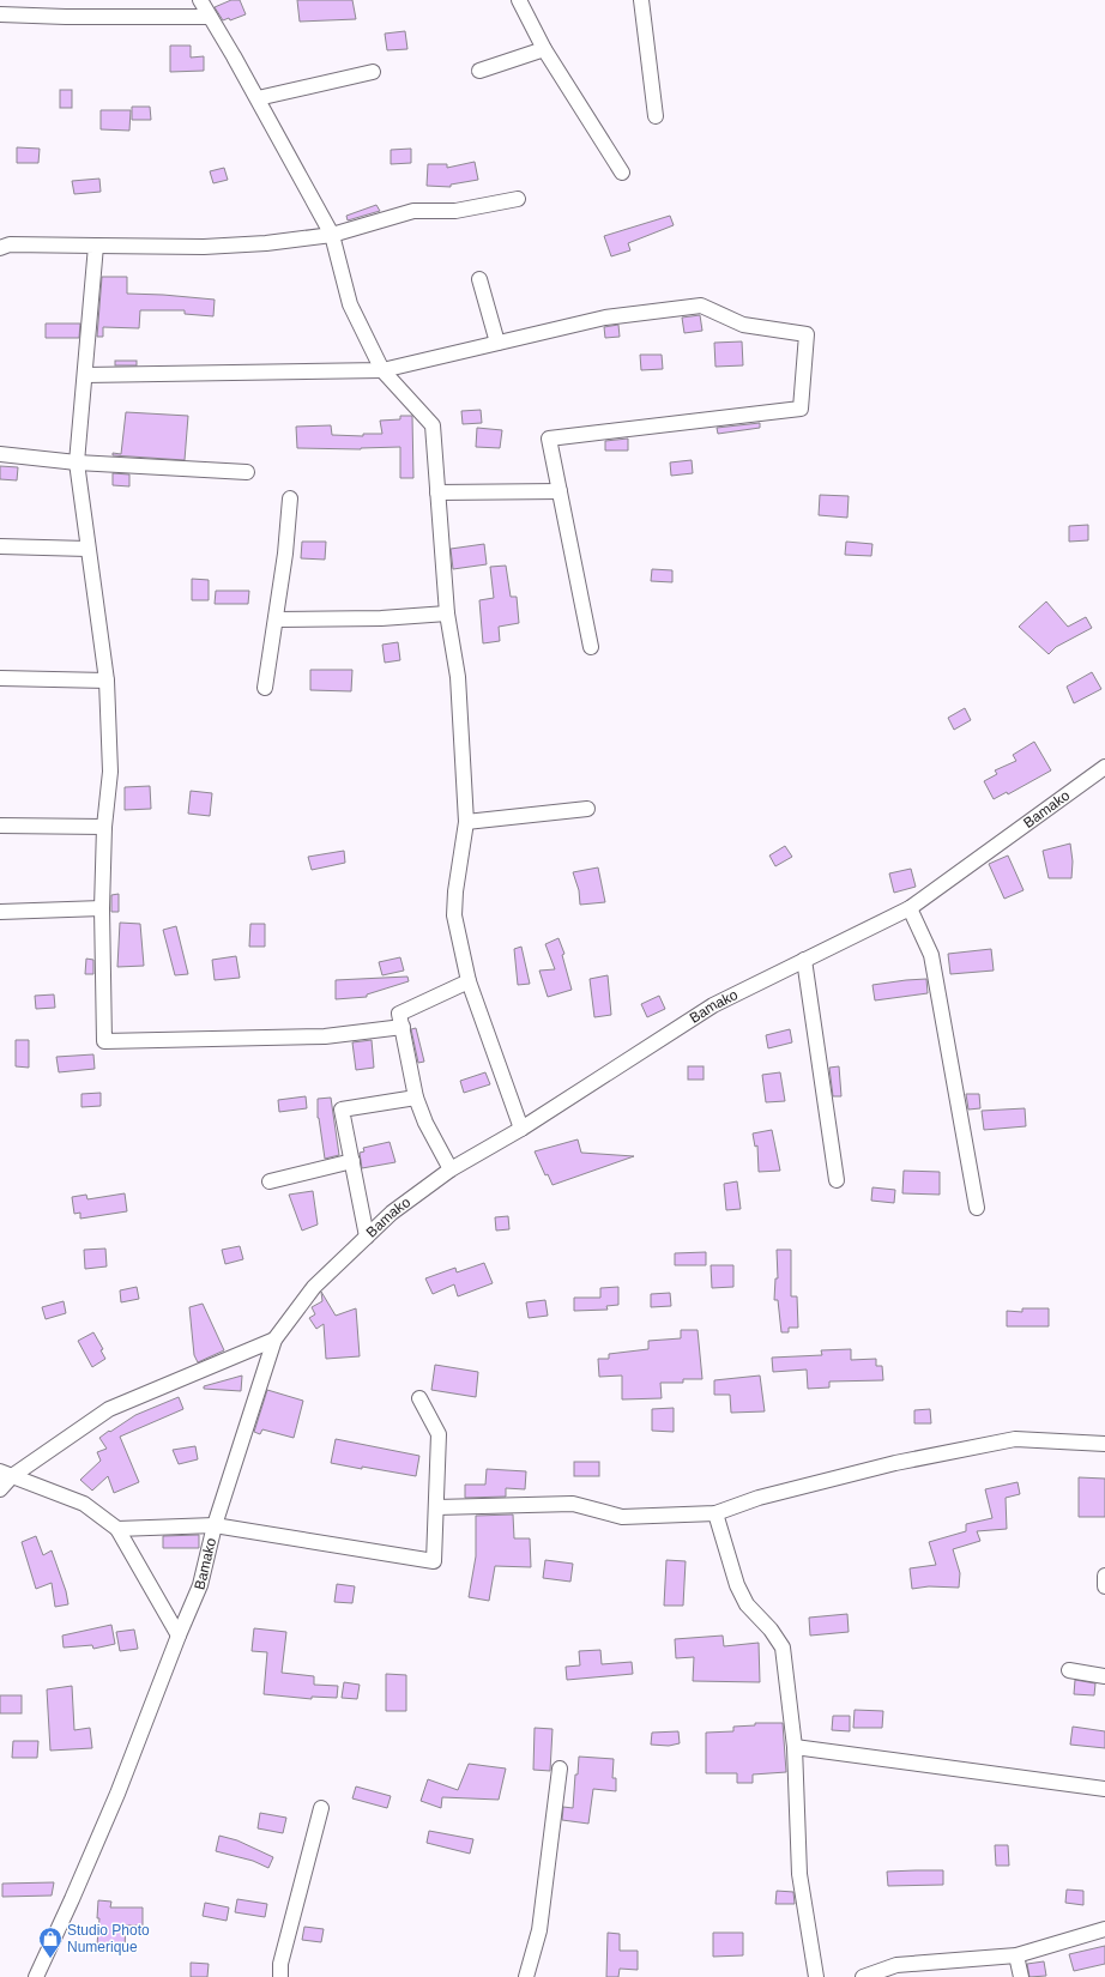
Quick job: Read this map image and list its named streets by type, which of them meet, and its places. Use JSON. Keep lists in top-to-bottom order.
{
  "streets": {
    "street": ["Bamako"]
  },
  "places": {
    "shop": ["Studio Photo Numerique"]
  }
}
